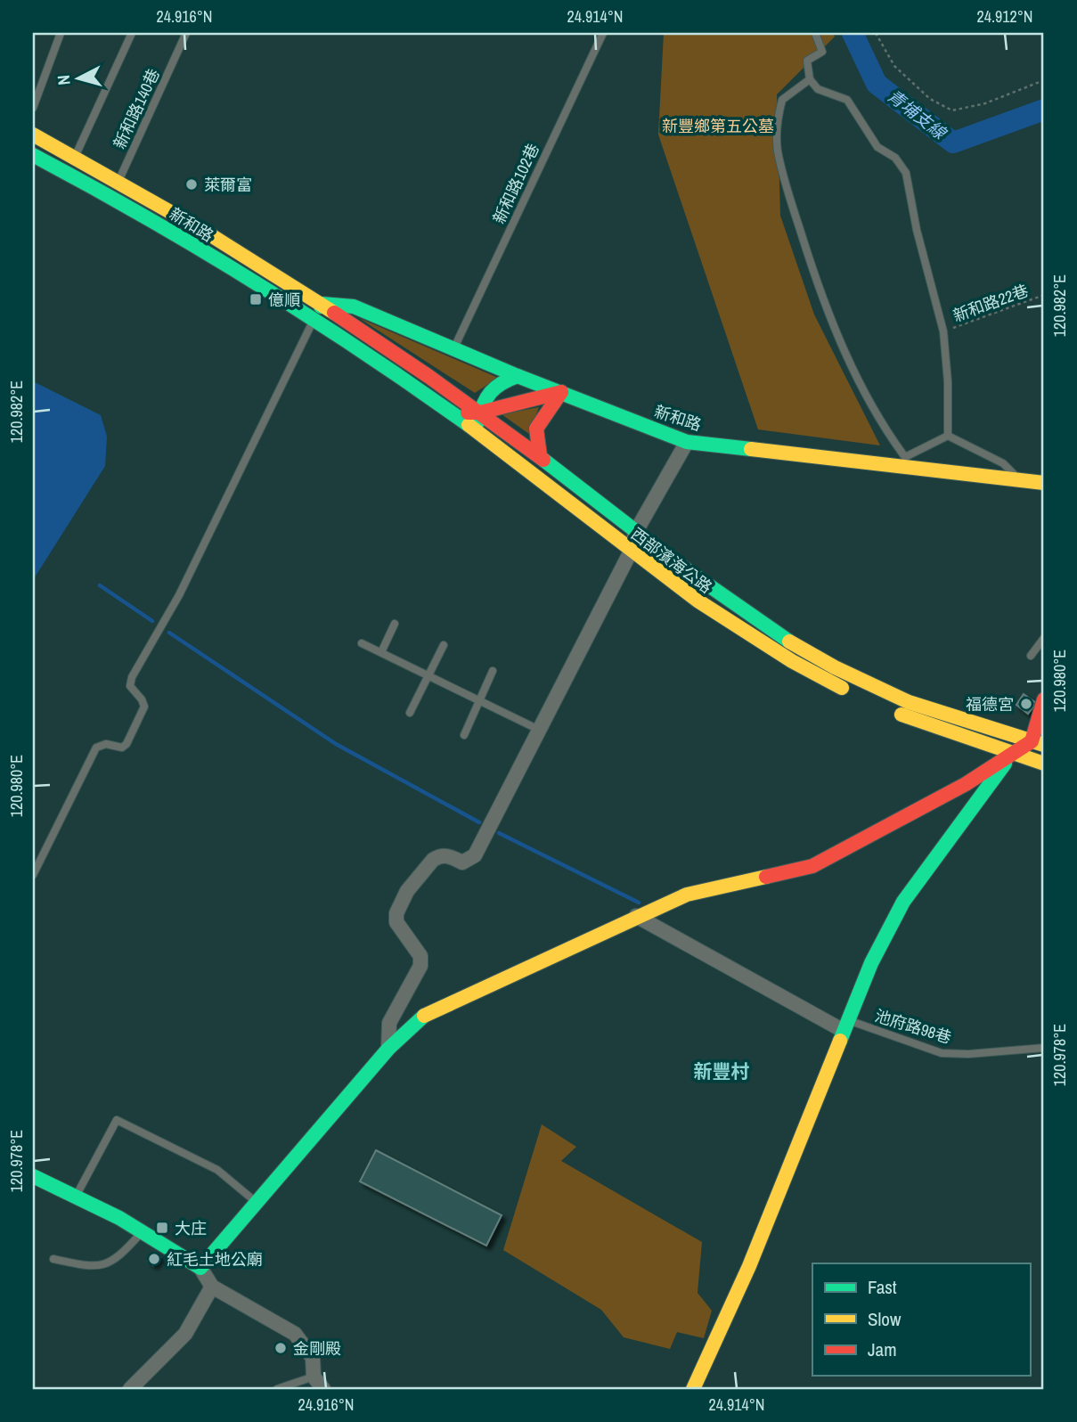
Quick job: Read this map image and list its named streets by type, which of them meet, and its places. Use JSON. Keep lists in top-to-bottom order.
{
  "streets": {
    "street": ["新和路", "西部濱海公路"],
    "lane": ["新和路140巷", "新和路102巷", "池府路98巷"],
    "path": ["新和路22巷"]
  },
  "crossings": [
    ["新和路140巷", "新和路"],
    ["新和路102巷", "新和路"],
    ["新和路", "西部濱海公路"]
  ],
  "districts": ["新豐村"],
  "water": ["青埔支線"],
  "parks": ["新豐鄉第五公墓"],
  "places": {
    "other": [
      "萊爾富",
      "福德宮",
      "紅毛土地公廟",
      "金剛殿"
    ],
    "transit": ["億順", "大庄"]
  },
  "legend": ["Fast", "Slow", "Jam"],
  "north": "left",
  "coordinates": [
    "24.916°N",
    "24.914°N",
    "24.912°N",
    "120.982°E",
    "120.980°E",
    "120.978°E"
  ]
}
